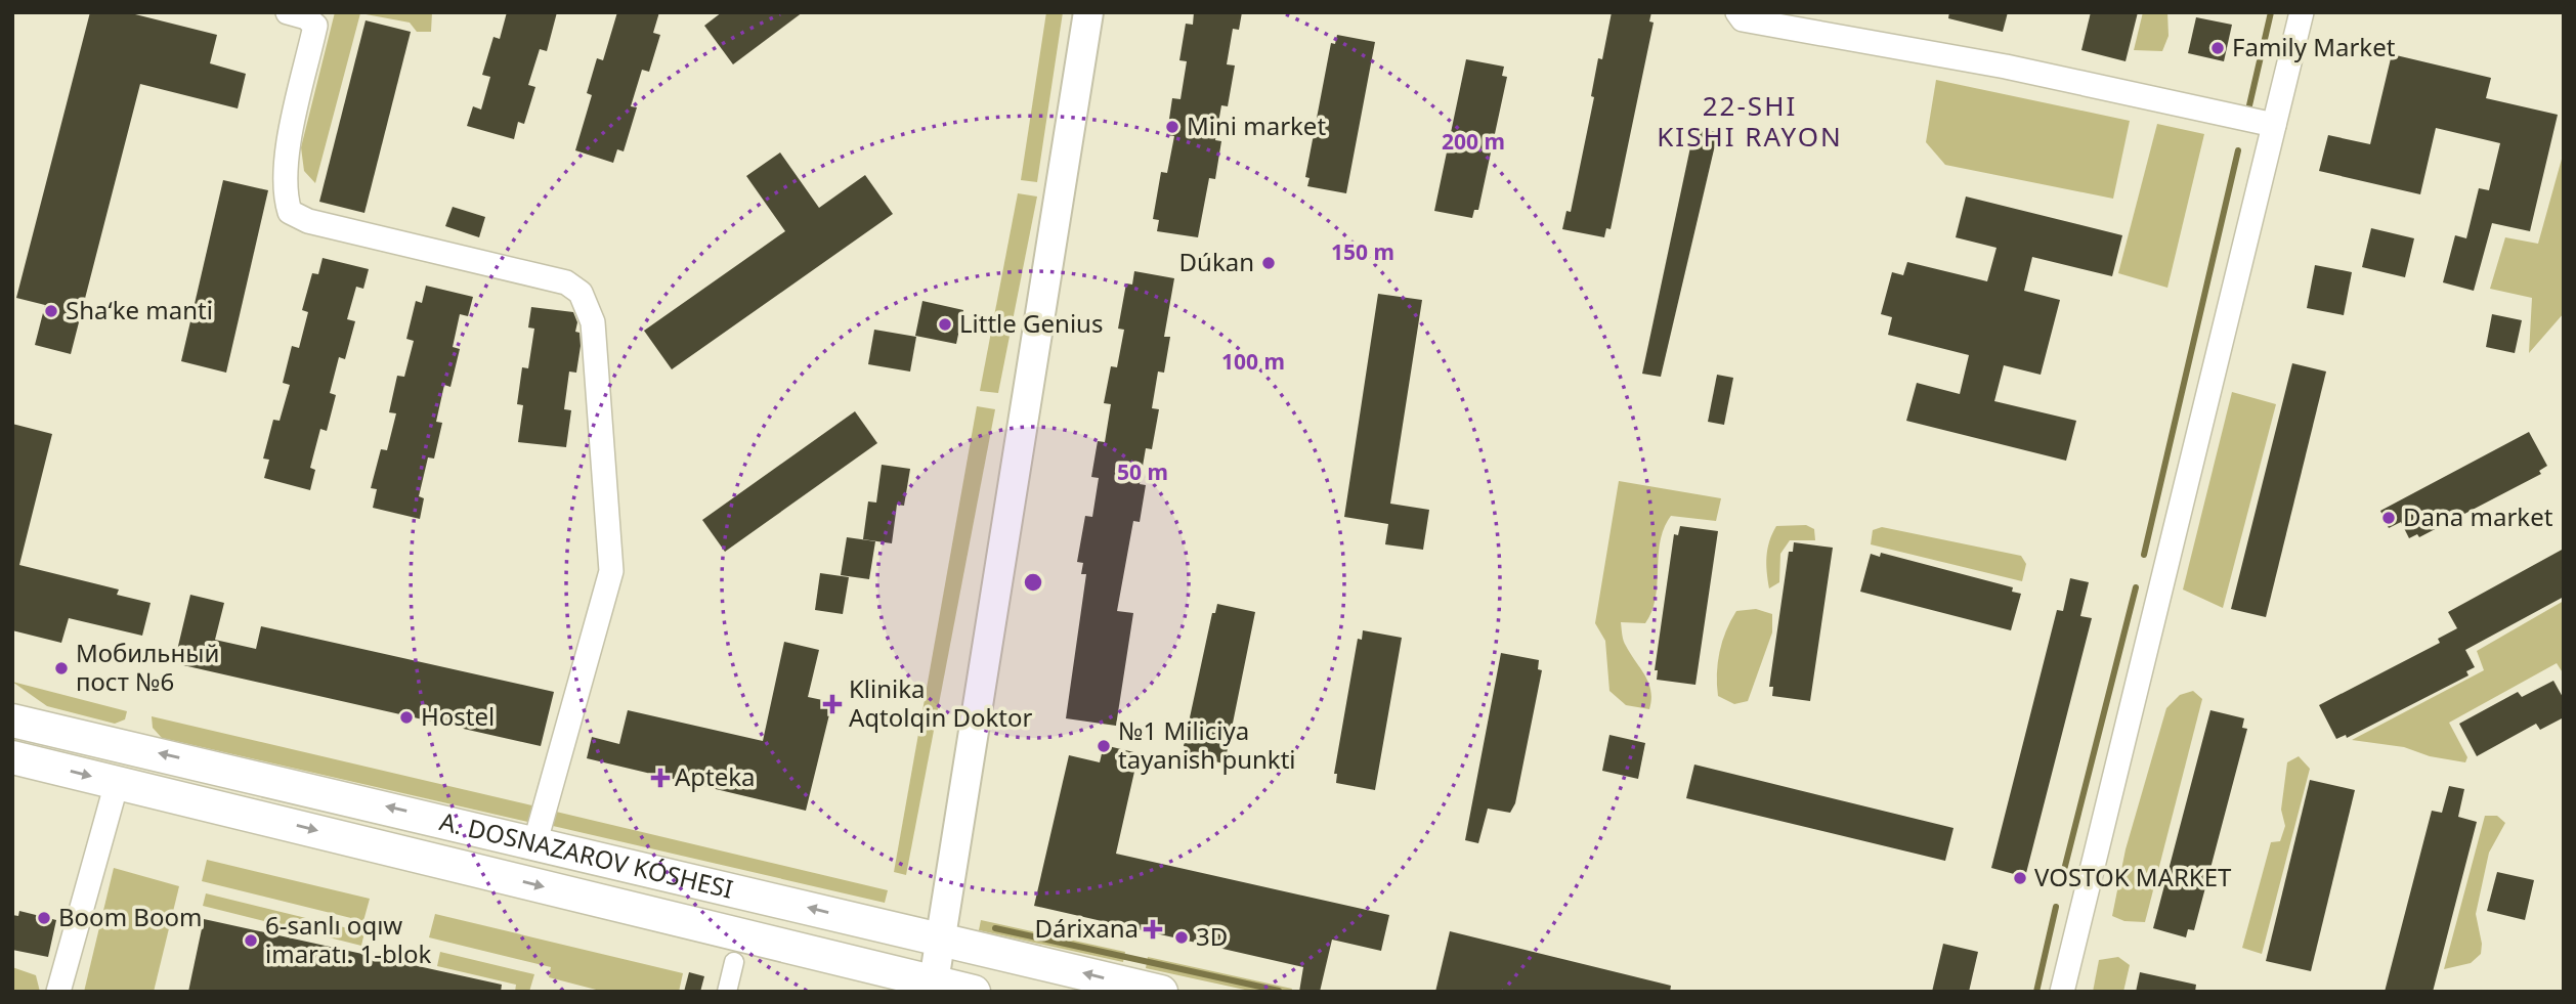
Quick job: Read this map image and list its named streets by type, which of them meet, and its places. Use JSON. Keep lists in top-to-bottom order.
{
  "streets": {
    "main road": ["A. DOSNAZAROV KÓSHESI"]
  },
  "districts": ["22-SHI KISHI RAYON"],
  "places": {
    "other": [
      "Family Market",
      "Mini market",
      "Dúkan",
      "Shaʻke manti",
      "Little Genius",
      "Dana market",
      "Мобильный пост №6",
      "Hostel",
      "№1 Miliciya tayanish punkti",
      "VOSTOK MARKET",
      "Boom Boom",
      "3D",
      "6-sanlı oqıw imaratı. 1-blok"
    ],
    "health": ["Klinika Aqtolqin Doktor", "Apteka", "Dárixana"]
  },
  "rings": [
    "200 m",
    "150 m",
    "100 m",
    "50 m"
  ]
}
